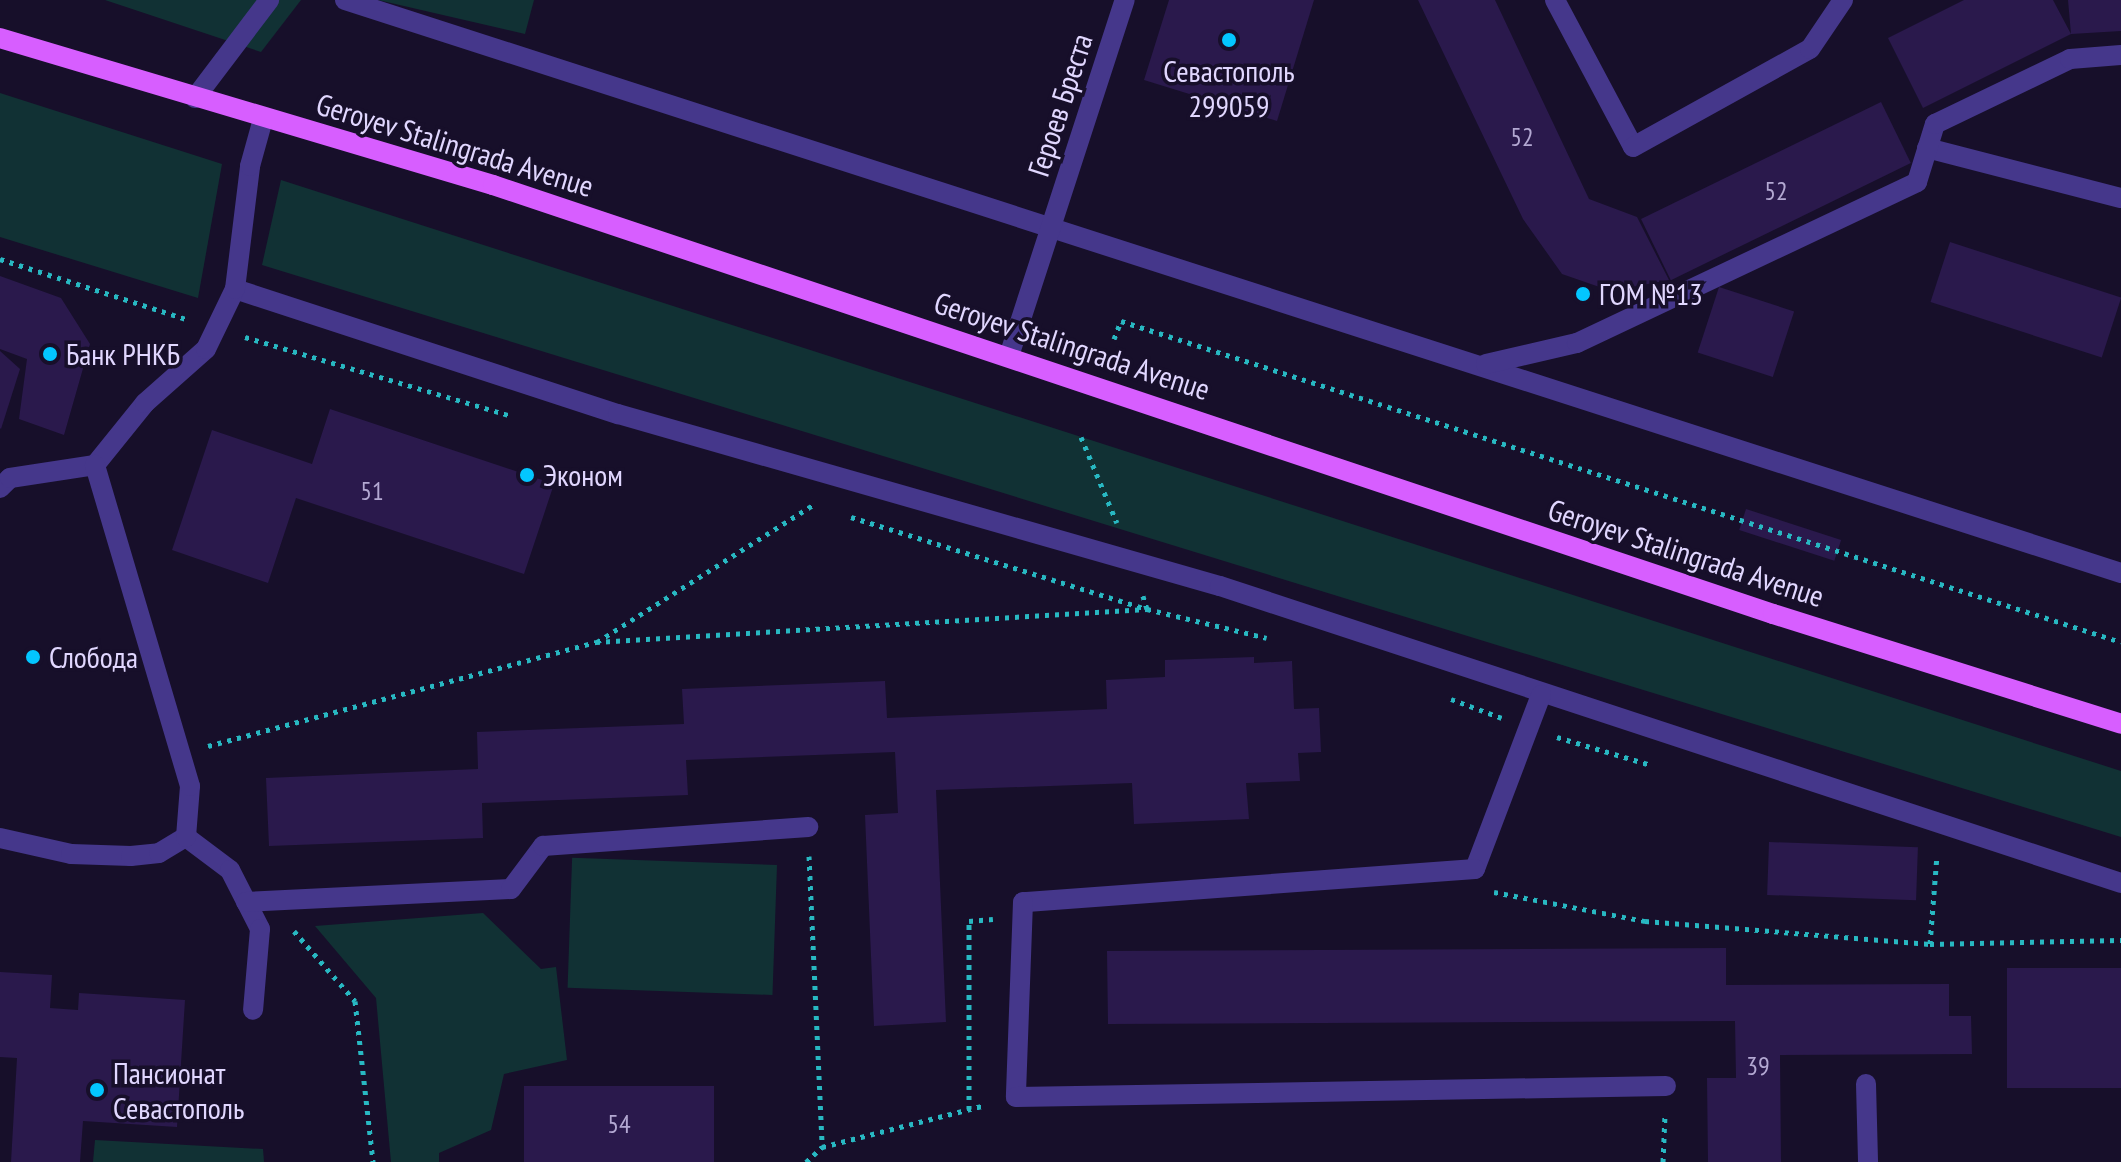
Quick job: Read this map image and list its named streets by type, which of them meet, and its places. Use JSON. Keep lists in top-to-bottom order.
{
  "streets": {
    "main road": ["Geroyev Stalingrada Avenue"],
    "street": ["Героев Бреста"]
  },
  "crossings": [
    ["Героев Бреста", "Geroyev Stalingrada Avenue"]
  ],
  "places": [
    "Севастополь 299059",
    "ГОМ №13",
    "Банк РНКБ",
    "Эконом",
    "Слобода",
    "Пансионат Севастополь"
  ],
  "house_numbers": [
    "52",
    "52",
    "51",
    "39",
    "54"
  ]
}
